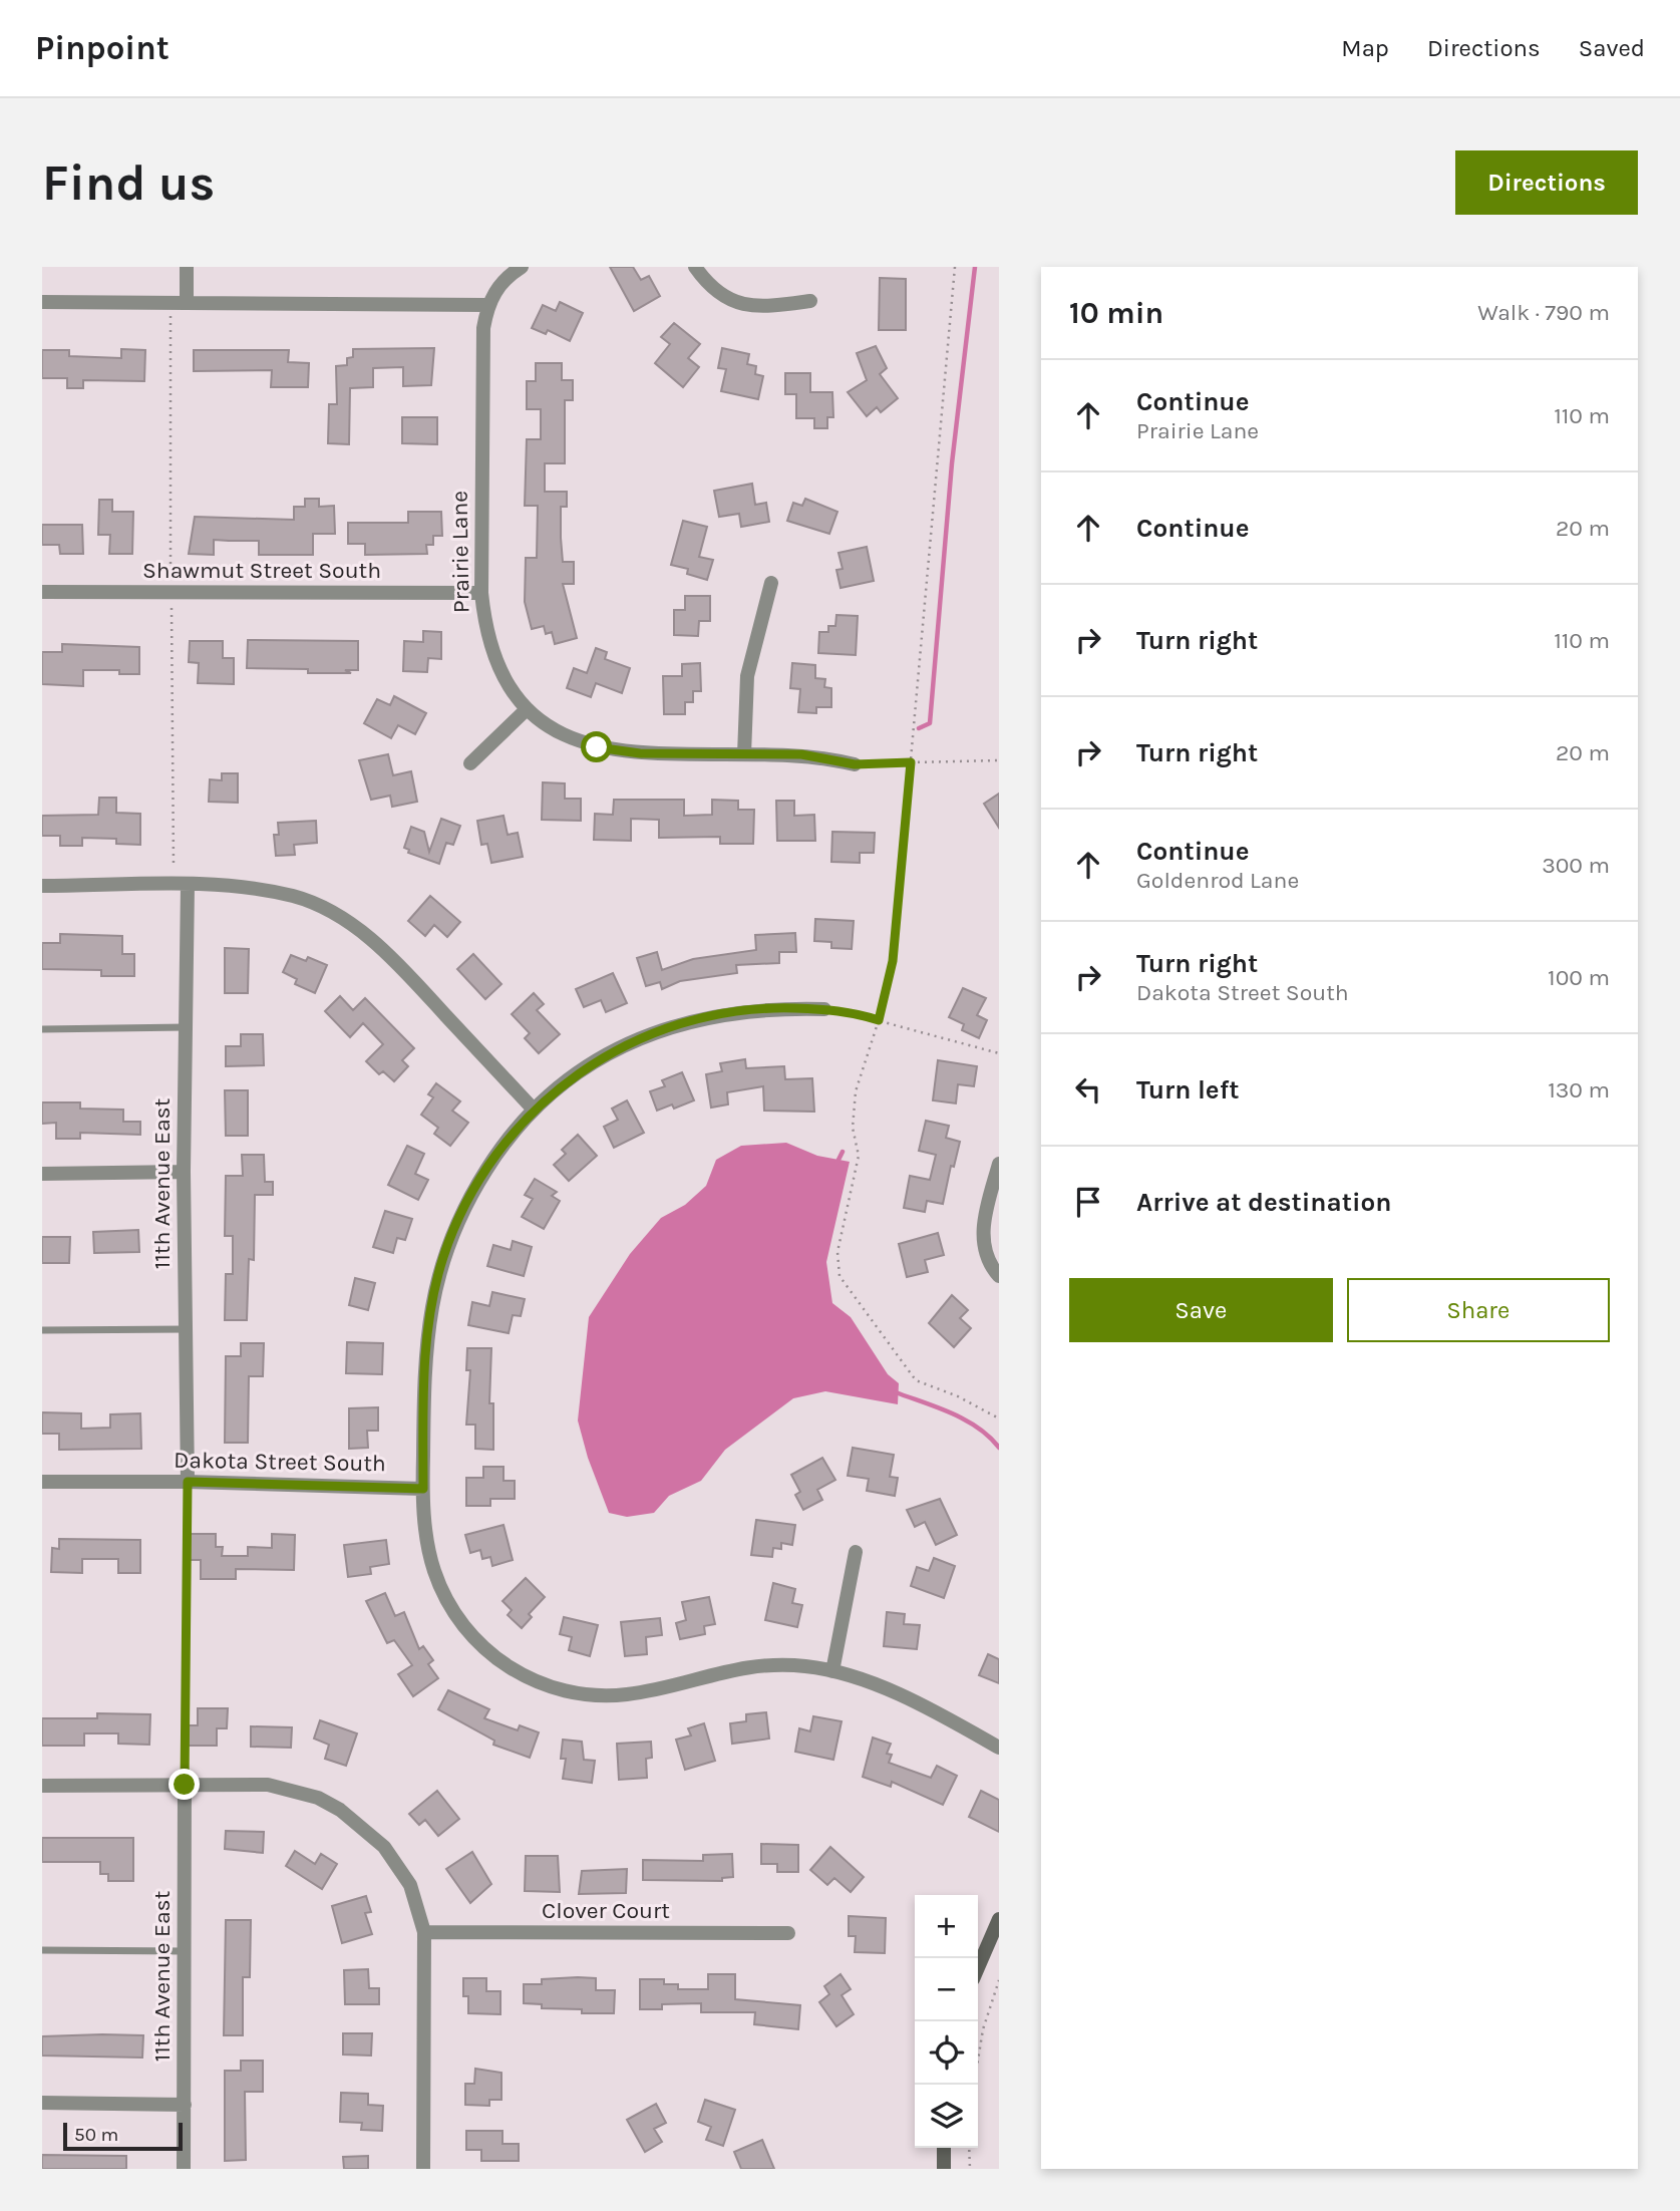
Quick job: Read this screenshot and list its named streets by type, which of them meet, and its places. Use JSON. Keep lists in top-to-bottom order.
{
  "streets": {
    "street": [
      "Prairie Lane",
      "Shawmut Street South",
      "11th Avenue East",
      "Dakota Street South",
      "Clover Court"
    ]
  },
  "crossings": [
    ["Prairie Lane", "Shawmut Street South"],
    ["11th Avenue East", "Dakota Street South"]
  ],
  "scale_bar": "50 m",
  "page": {
    "header": "Pinpoint",
    "nav": ["Map", "Directions", "Saved"],
    "buttons": [
      "Directions",
      ["Save", "Share"]
    ],
    "title": "Find us",
    "heading": ["10 min", "Walk · 790 m"],
    "list": [
      ["Continue", "Prairie Lane", "110 m"],
      ["Continue", "20 m"],
      ["Turn right", "110 m"],
      ["Turn right", "20 m"],
      ["Continue", "Goldenrod Lane", "300 m"],
      ["Turn right", "Dakota Street South", "100 m"],
      ["Turn left", "130 m"],
      "Arrive at destination"
    ],
    "map_buttons": ["+", "−"],
    "scale": "50 m"
  }
}
